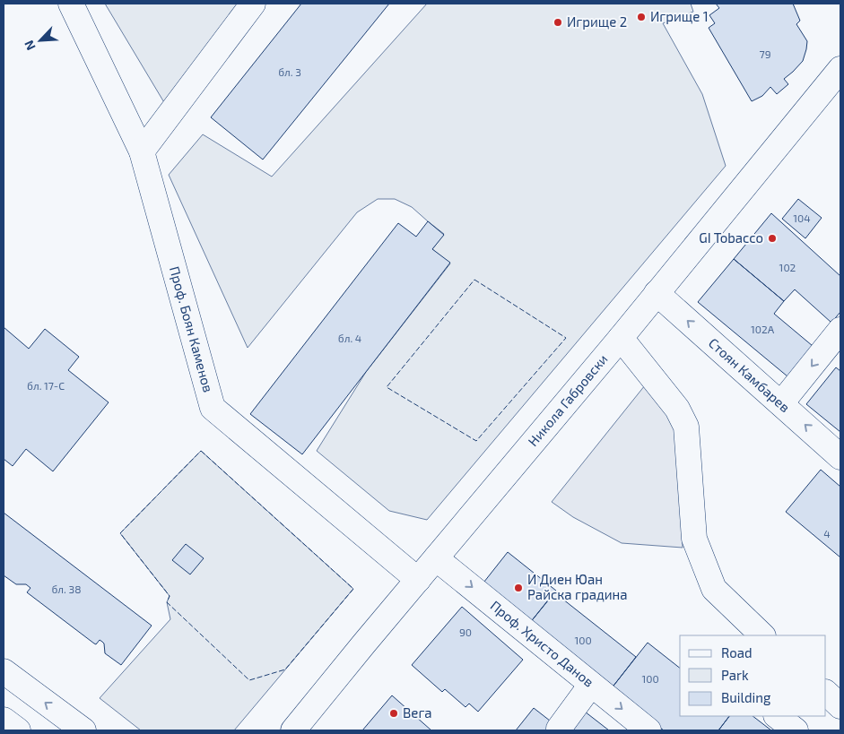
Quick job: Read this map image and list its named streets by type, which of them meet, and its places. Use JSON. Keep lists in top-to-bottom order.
{
  "streets": {
    "street": [
      "Проф. Боян Каменов",
      "Стоян Камбарев",
      "Никола Габровски",
      "Проф. Христо Данов"
    ]
  },
  "crossings": [
    ["Проф. Боян Каменов", "Никола Габровски"],
    ["Стоян Камбарев", "Никола Габровски"],
    ["Никола Габровски", "Проф. Христо Данов"]
  ],
  "one_way": ["Стоян Камбарев", "Проф. Христо Данов"],
  "places": [
    "Игрище 1",
    "Игрище 2",
    "GI Tobacco",
    "И Диен Юан Райска градина",
    "Вега"
  ],
  "house_numbers": [
    "79",
    "бл. 3",
    "104",
    "102",
    "102А",
    "бл. 4",
    "бл. 17-С",
    "4",
    "бл. 38",
    "90",
    "100",
    "100"
  ],
  "legend": ["Road", "Park", "Building"],
  "north": "bottom left"
}
